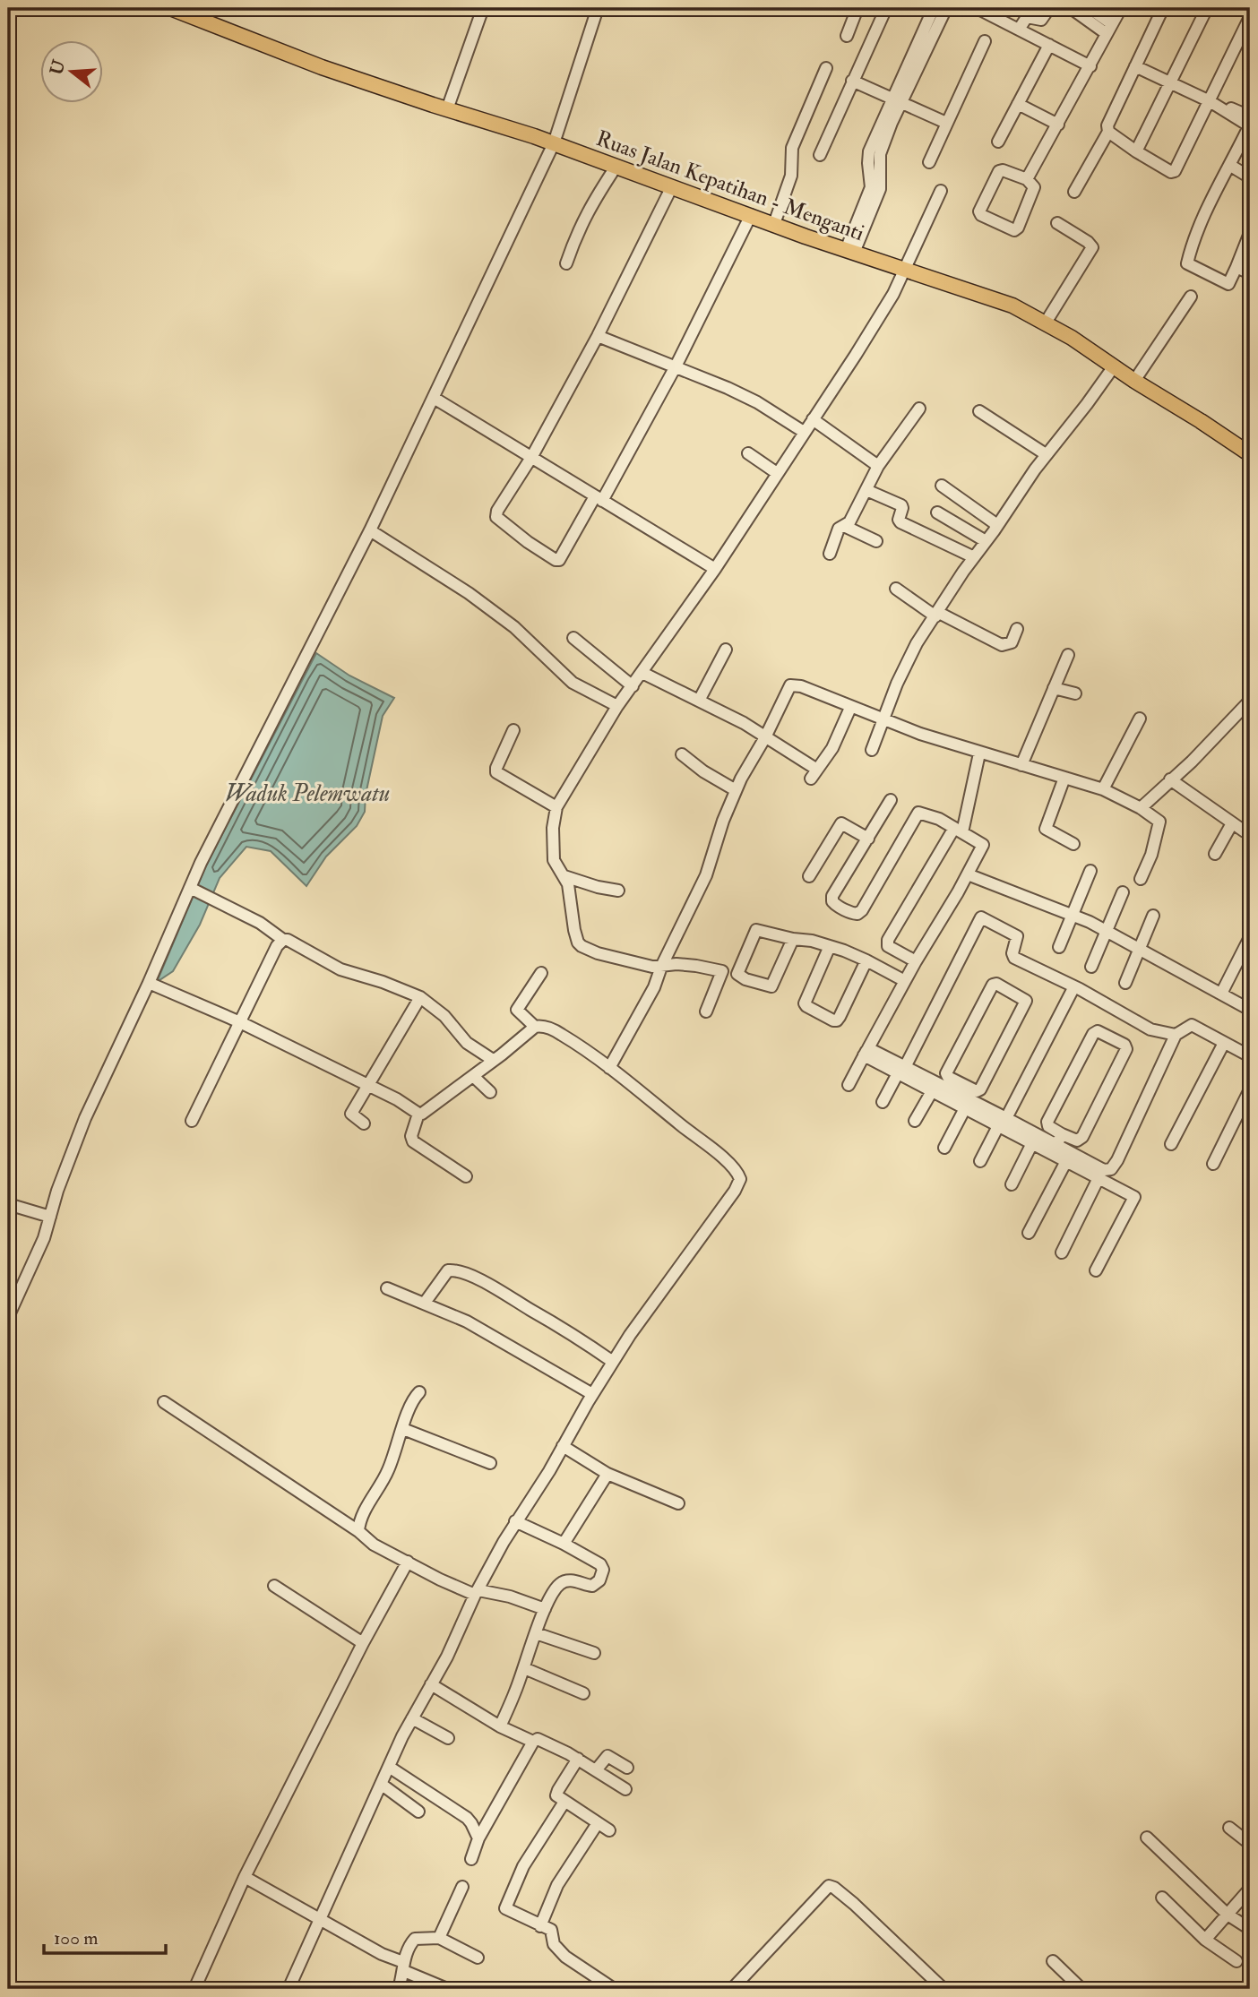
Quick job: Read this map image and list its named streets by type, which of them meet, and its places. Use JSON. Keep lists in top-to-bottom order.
{
  "streets": {
    "main road": ["Ruas Jalan Kepatihan - Menganti"]
  },
  "water": ["Waduk Pelemwatu"],
  "scale_bar": "100 m",
  "north": "left"
}
